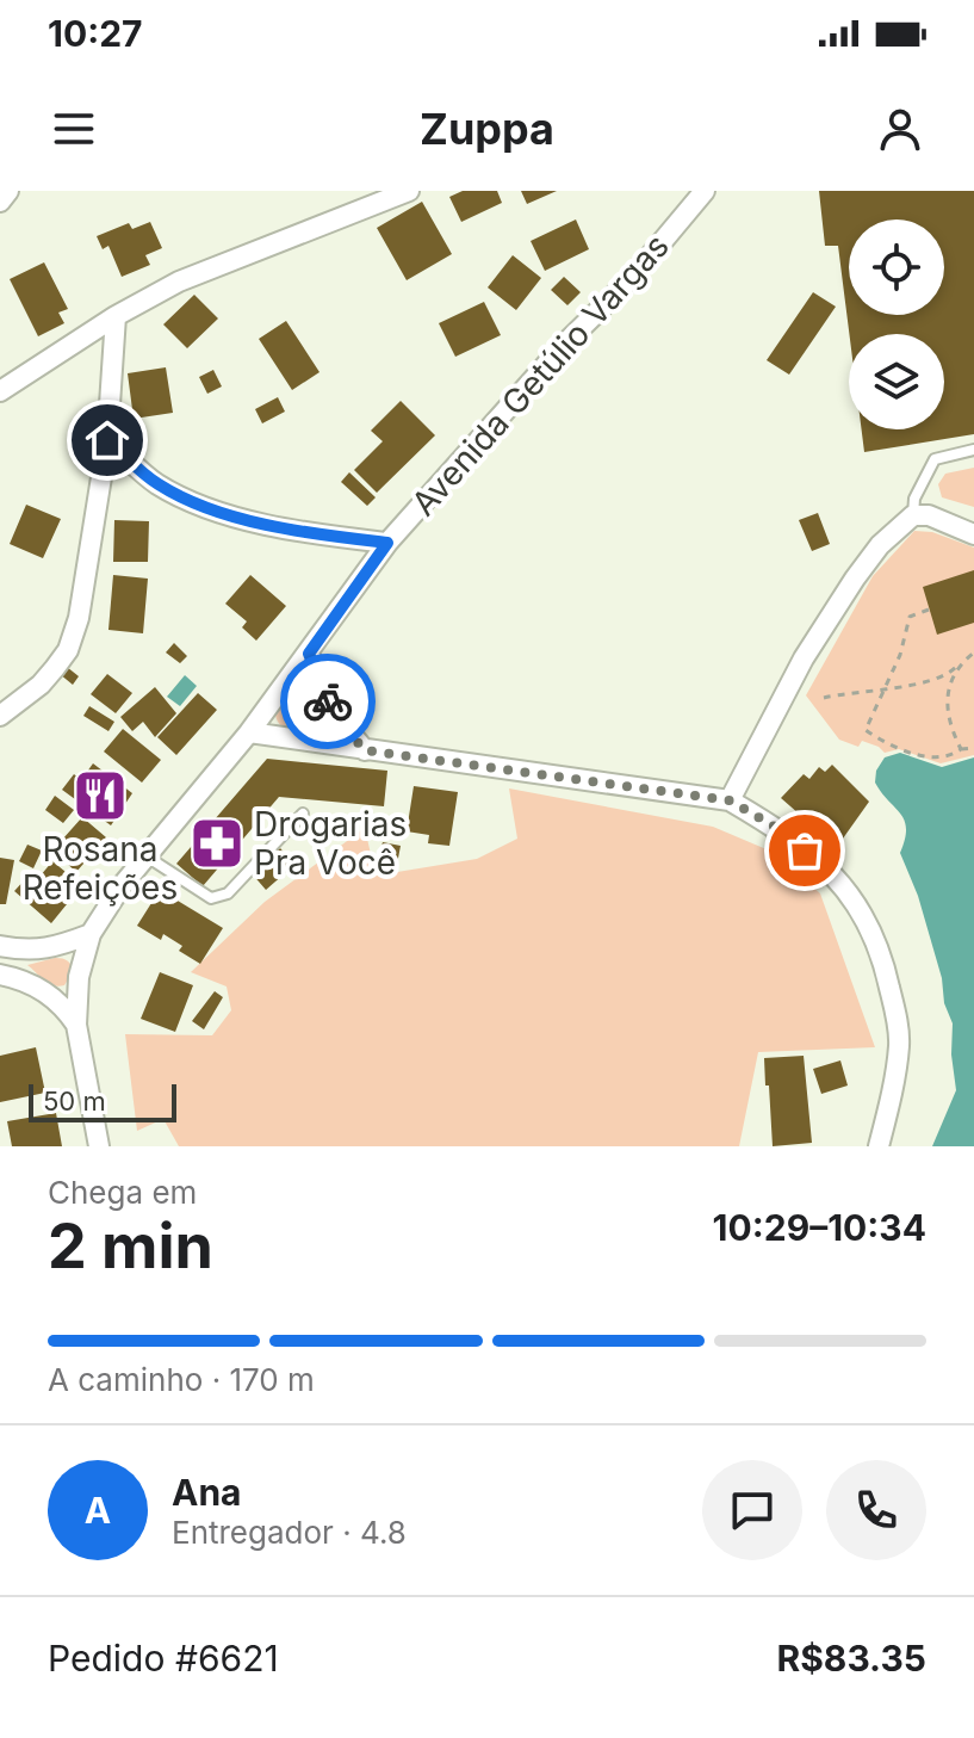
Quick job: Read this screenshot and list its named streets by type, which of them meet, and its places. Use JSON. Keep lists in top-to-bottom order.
{
  "streets": {
    "street": ["Avenida Getúlio Vargas"]
  },
  "places": {
    "restaurant": ["Rosana Refeições"],
    "pharmacy": ["Drogarias Pra Você"]
  },
  "scale_bar": "50 m",
  "page": {
    "status": "10:27",
    "header": "Zuppa",
    "scale": "50 m",
    "heading": ["2 min", "Chega em", "10:29–10:34"],
    "panel": [
      "Ana",
      "Entregador · 4.8",
      "Pedido #6621",
      "R$83.35"
    ],
    "bar": "A caminho · 170 m",
    "round": "A"
  }
}
